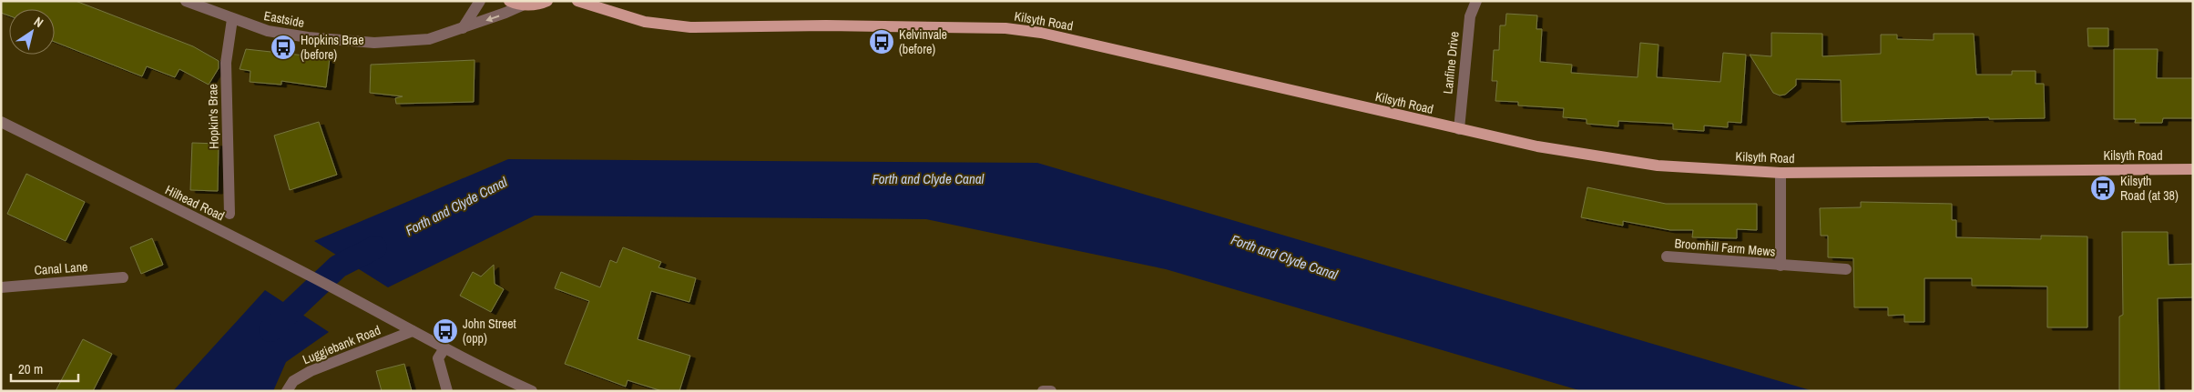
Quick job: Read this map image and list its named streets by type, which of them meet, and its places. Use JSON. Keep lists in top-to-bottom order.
{
  "streets": {
    "main road": ["Kilsyth Road"],
    "street": [
      "Eastside",
      "Lanfine Drive",
      "Hopkin's Brae",
      "Hilhead Road",
      "Broomhill Farm Mews",
      "Canal Lane",
      "Luggiebank Road"
    ]
  },
  "crossings": [
    ["Eastside", "Hopkin's Brae"],
    ["Kilsyth Road", "Lanfine Drive"],
    ["Kilsyth Road", "Broomhill Farm Mews"],
    ["Hilhead Road", "Luggiebank Road"]
  ],
  "water": ["Forth and Clyde Canal"],
  "places": {
    "bus stop": [
      "Kelvinvale (before)",
      "Hopkins Brae (before)",
      "Kilsyth Road (at 38)",
      "John Street (opp)"
    ]
  },
  "scale_bar": "20 m",
  "north": "top right"
}
